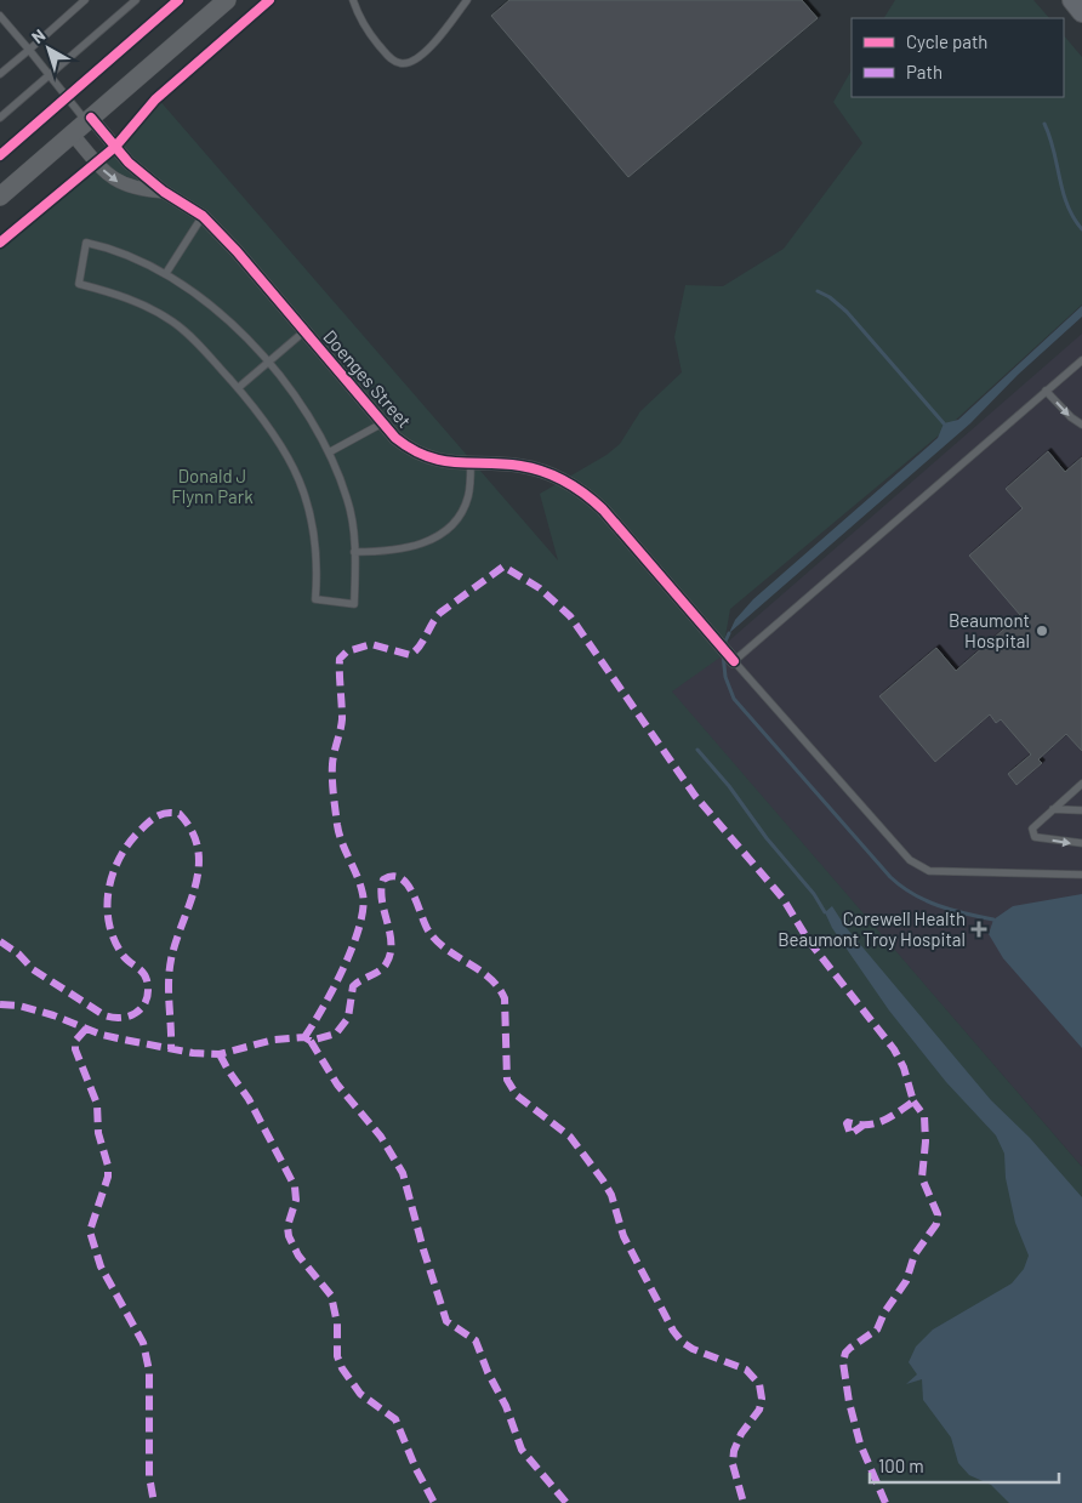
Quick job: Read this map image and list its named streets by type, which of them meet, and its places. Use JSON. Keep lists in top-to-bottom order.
{
  "streets": {
    "street": ["Doenges Street"]
  },
  "parks": ["Donald J Flynn Park"],
  "places": {
    "other": ["Beaumont Hospital"],
    "health": ["Corewell Health Beaumont Troy Hospital"]
  },
  "legend": ["Cycle path", "Path"],
  "scale_bar": "100 m",
  "north": "top left"
}
